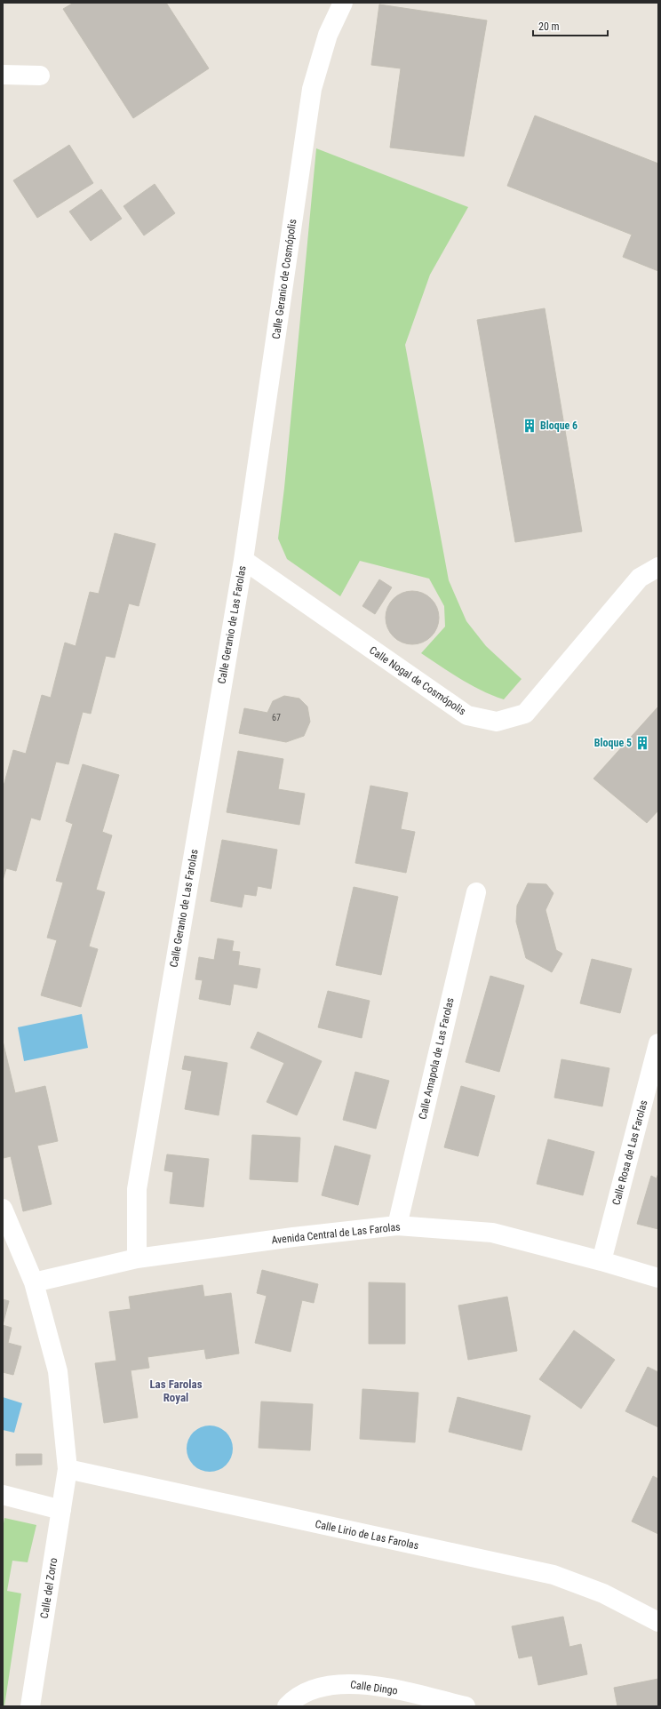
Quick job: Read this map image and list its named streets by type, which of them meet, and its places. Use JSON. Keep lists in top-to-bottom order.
{
  "streets": {
    "street": [
      "Calle Geranio de Cosmópolis",
      "Calle Geranio de Las Farolas",
      "Calle Nogal de Cosmópolis",
      "Calle Amapola de Las Farolas",
      "Calle Rosa de Las Farolas",
      "Avenida Central de Las Farolas",
      "Calle Lirio de Las Farolas",
      "Calle del Zorro",
      "Calle Dingo"
    ]
  },
  "crossings": [
    ["Calle Geranio de Cosmópolis", "Calle Geranio de Las Farolas"],
    ["Calle Geranio de Cosmópolis", "Calle Nogal de Cosmópolis"],
    ["Calle Geranio de Las Farolas", "Calle Nogal de Cosmópolis"],
    ["Calle Geranio de Las Farolas", "Avenida Central de Las Farolas"],
    ["Calle Amapola de Las Farolas", "Avenida Central de Las Farolas"],
    ["Calle Rosa de Las Farolas", "Avenida Central de Las Farolas"],
    ["Avenida Central de Las Farolas", "Calle del Zorro"],
    ["Calle Lirio de Las Farolas", "Calle del Zorro"]
  ],
  "districts": ["Las Farolas Royal"],
  "places": {
    "building": ["Bloque 6", "Bloque 5"]
  },
  "house_numbers": ["67"],
  "scale_bar": "20 m"
}
